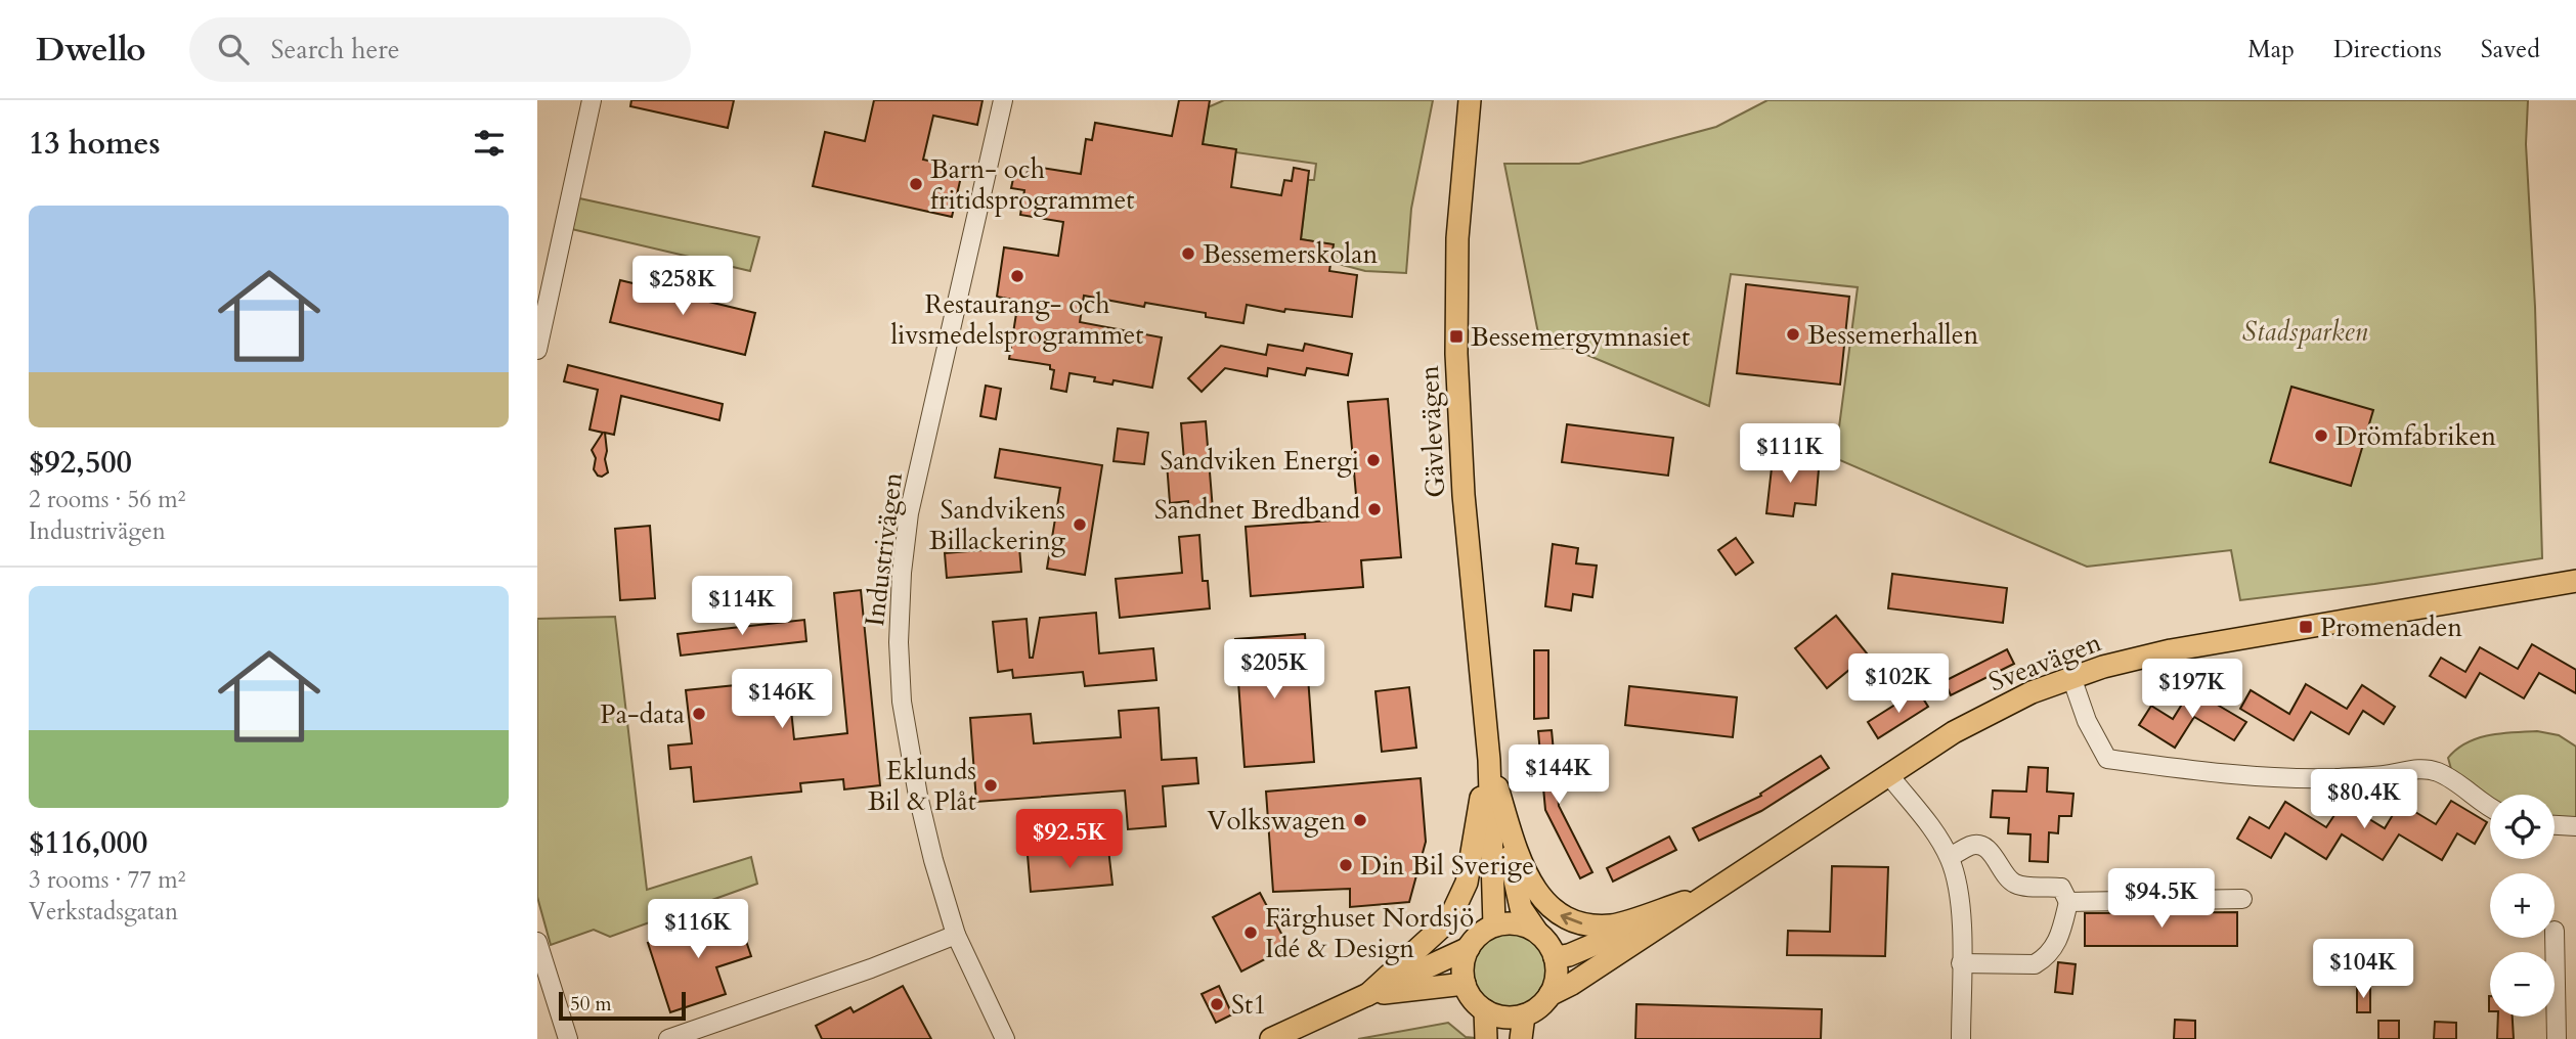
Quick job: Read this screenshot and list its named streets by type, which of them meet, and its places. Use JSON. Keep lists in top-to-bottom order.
{
  "streets": {
    "main road": ["Gävlevägen", "Sveavägen"],
    "street": ["Industrivägen"]
  },
  "crossings": [
    ["Gävlevägen", "Sveavägen"]
  ],
  "parks": ["Stadsparken"],
  "places": {
    "other": [
      "Barn- och fritidsprogrammet",
      "Bessemerskolan",
      "Restaurang- och livsmedelsprogrammet",
      "Bessemerhallen",
      "Drömfabriken",
      "Sandviken Energi",
      "Sandnet Bredband",
      "Sandvikens Billackering",
      "Pa-data",
      "Eklunds Bil & Plåt",
      "Volkswagen",
      "Din Bil Sverige",
      "Färghuset Nordsjö Idé & Design",
      "St1"
    ],
    "transit": ["Bessemergymnasiet", "Promenaden"]
  },
  "scale_bar": "50 m",
  "page": {
    "header": "Dwello",
    "search": "Search here",
    "nav": ["Map", "Directions", "Saved"],
    "heading": "13 homes",
    "list": [
      {
        "name": "$92,500",
        "note": "2 rooms · 56 m² · Industrivägen"
      },
      {
        "name": "$116,000",
        "note": "3 rooms · 77 m² · Verkstadsgatan"
      }
    ],
    "price": [
      "$258K",
      "$111K",
      "$114K",
      "$205K",
      "$102K",
      "$197K",
      "$146K",
      "$144K",
      "$80.4K",
      "$92.5K",
      "$94.5K",
      "$116K",
      "$104K"
    ],
    "map_buttons": ["+", "−"],
    "scale": "50 m"
  }
}
